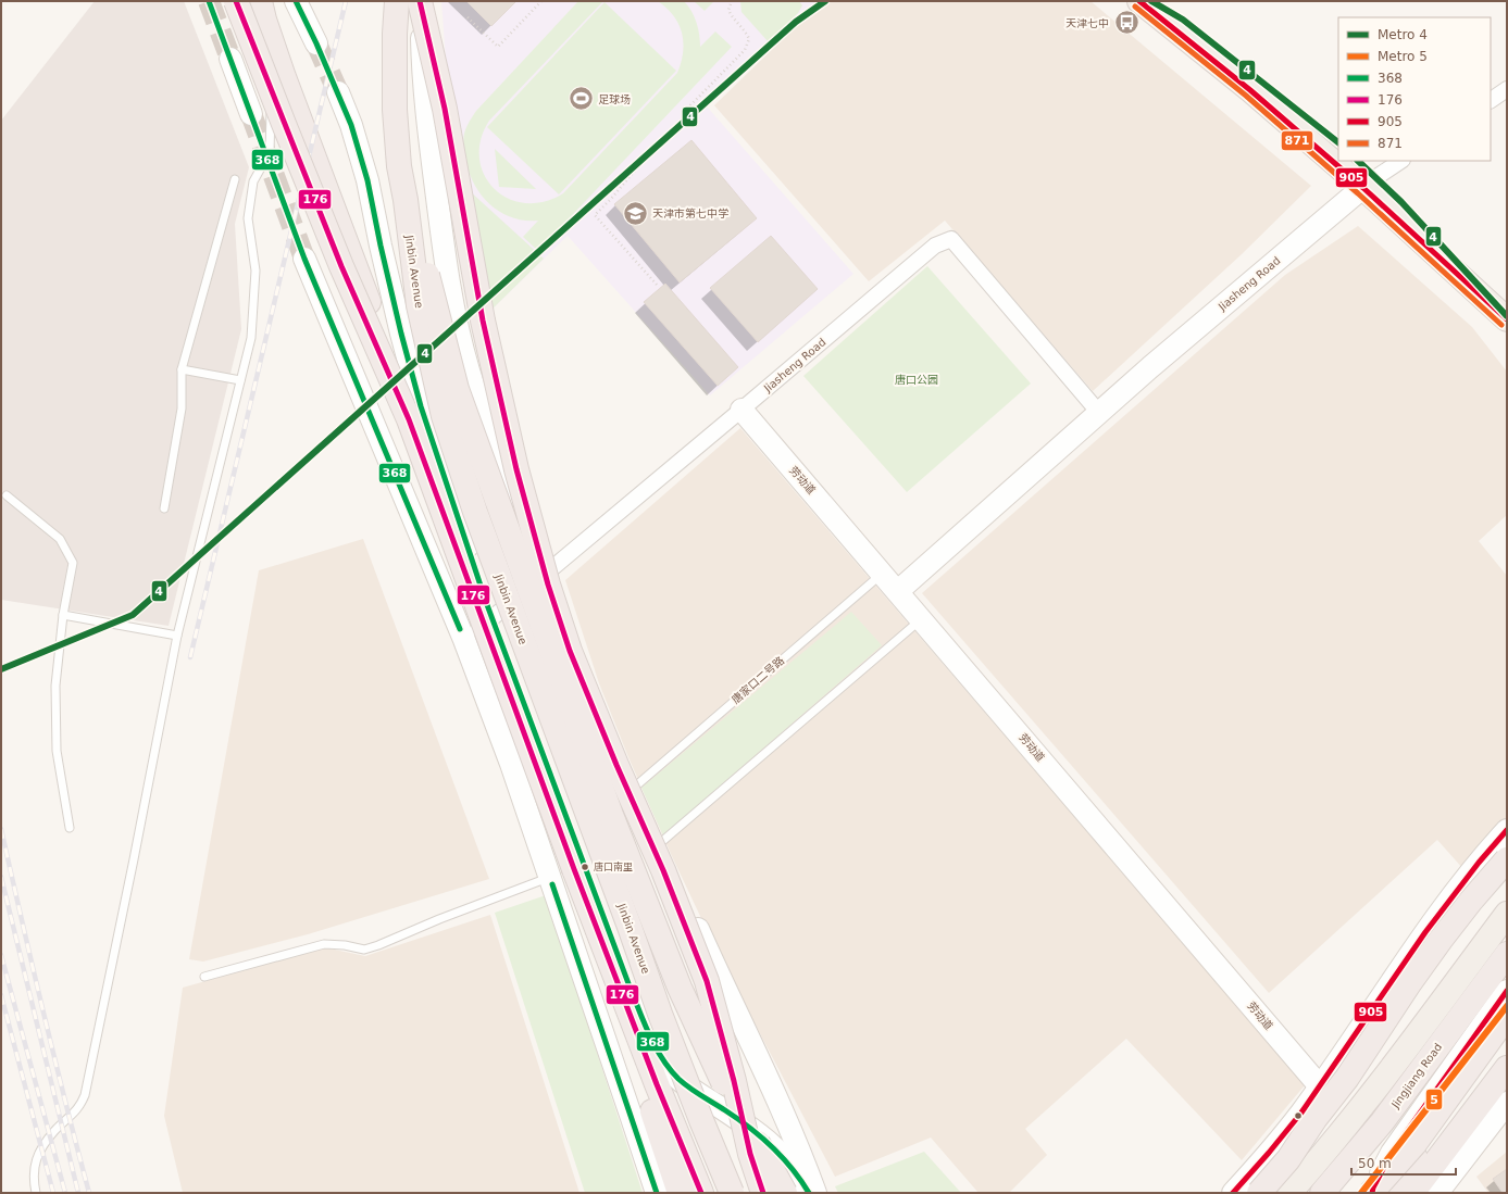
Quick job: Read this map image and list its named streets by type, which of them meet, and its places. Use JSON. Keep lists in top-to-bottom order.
{
  "streets": {
    "highway": ["Jinbin Avenue", "Jingjiang Road"],
    "main road": ["Jiasheng Road", "劳动道"],
    "lane": ["唐家口二号路"]
  },
  "crossings": [
    ["Jiasheng Road", "劳动道"],
    ["劳动道", "唐家口二号路"]
  ],
  "parks": ["唐口公园"],
  "places": {
    "bus stop": ["天津七中"],
    "sports": ["足球场"],
    "school or university": ["天津市第七中学"],
    "other": ["唐口南里"]
  },
  "lines": [
    "metro line 4",
    "transit line 368",
    "transit line 176",
    "transit line 905",
    "transit line 871",
    "metro line 5"
  ],
  "legend": [
    "Metro 4",
    "Metro 5",
    "368",
    "176",
    "905",
    "871"
  ],
  "scale_bar": "50 m"
}
